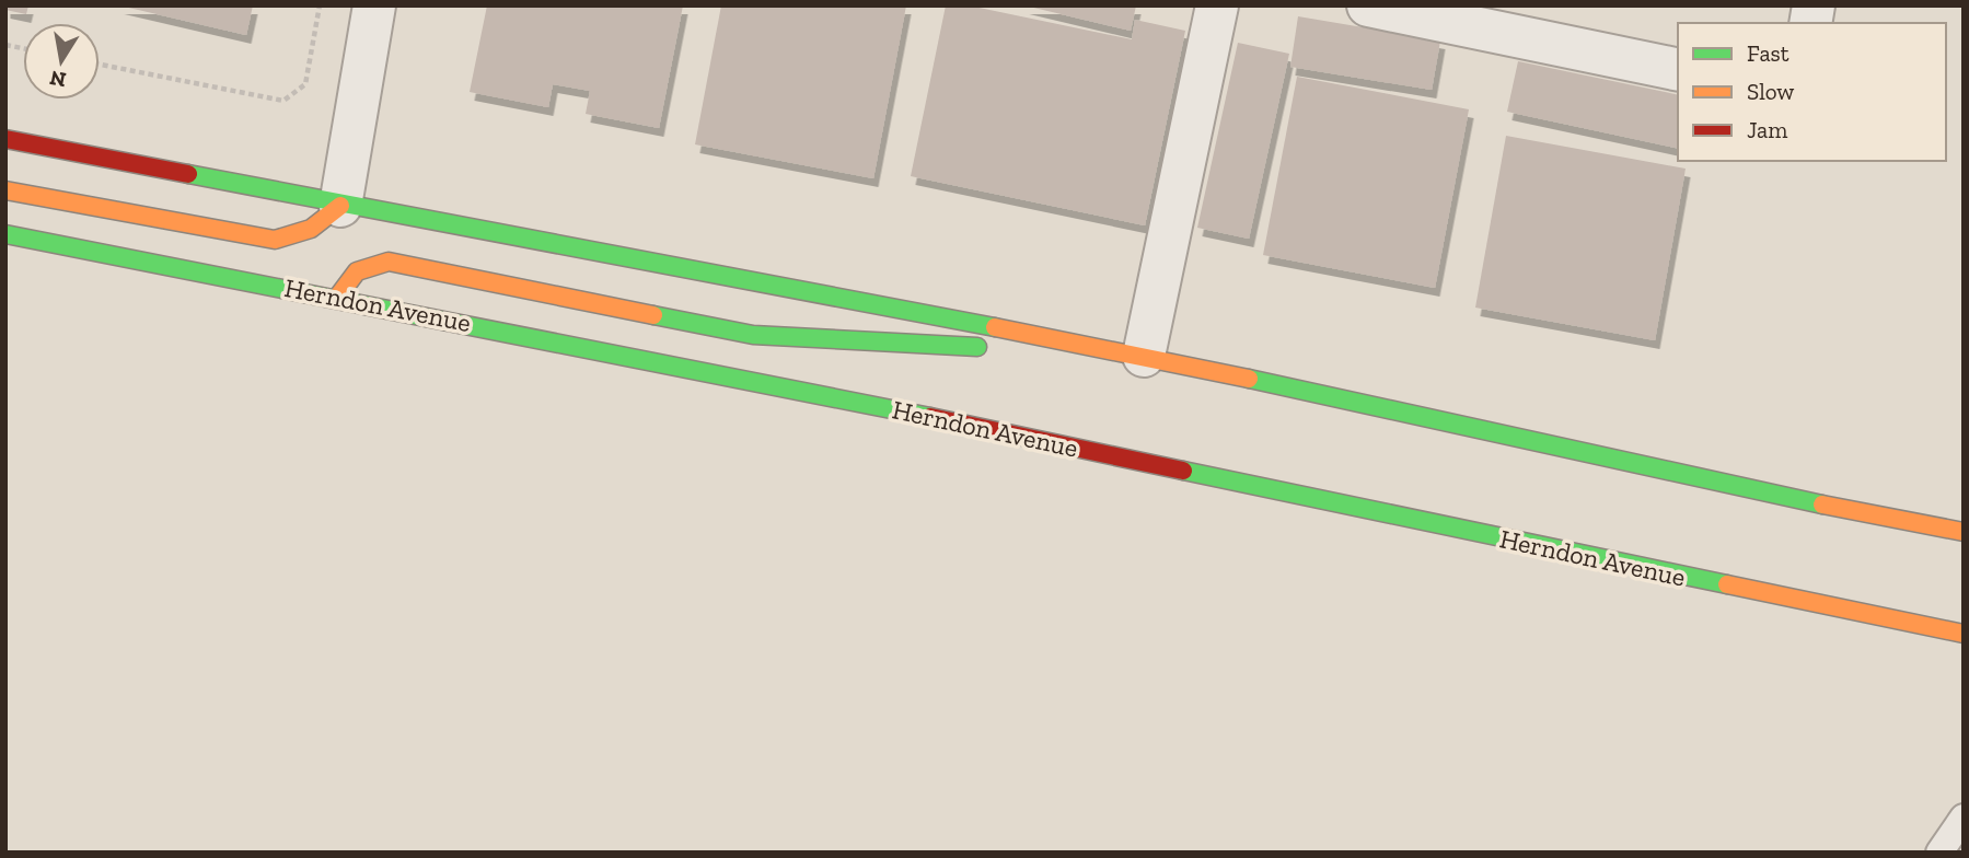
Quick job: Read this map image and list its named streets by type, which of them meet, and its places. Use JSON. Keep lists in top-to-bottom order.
{
  "streets": {
    "main road": ["Herndon Avenue"]
  },
  "legend": ["Fast", "Slow", "Jam"],
  "north": "bottom"
}
